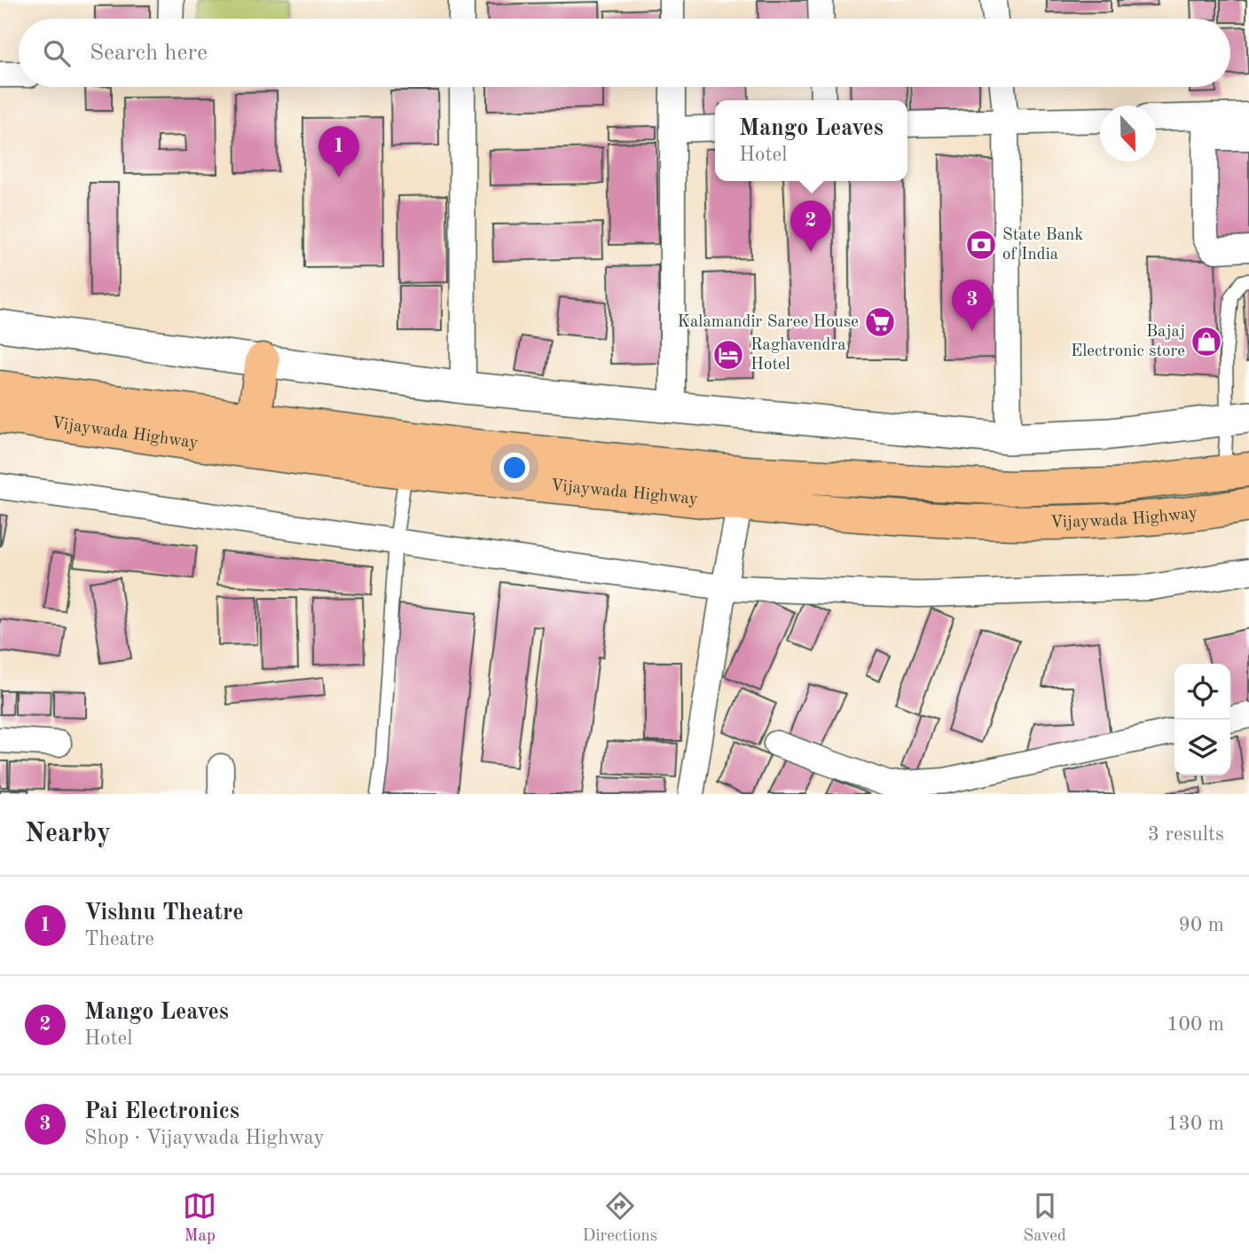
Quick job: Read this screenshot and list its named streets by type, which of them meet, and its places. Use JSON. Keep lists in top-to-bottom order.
{
  "streets": {
    "highway": ["Vijaywada Highway"]
  },
  "places": {
    "bank": ["State Bank of India"],
    "supermarket": ["Kalamandir Saree House"],
    "shop": ["Bajaj Electronic store"],
    "hotel": ["Raghavendra Hotel"]
  },
  "north": "bottom",
  "page": {
    "search": "Search here",
    "popup": ["Mango Leaves", "Hotel"],
    "pins": ["1", "2", "3"],
    "heading": ["Nearby", "3 results"],
    "list": [
      {
        "mark": "1",
        "name": "Vishnu Theatre",
        "note": "Theatre",
        "value": "90 m"
      },
      {
        "mark": "2",
        "name": "Mango Leaves",
        "note": "Hotel",
        "value": "100 m"
      },
      {
        "mark": "3",
        "name": "Pai Electronics",
        "note": "Shop · Vijaywada Highway",
        "value": "130 m"
      }
    ],
    "nav": ["Map", "Directions", "Saved"]
  }
}
